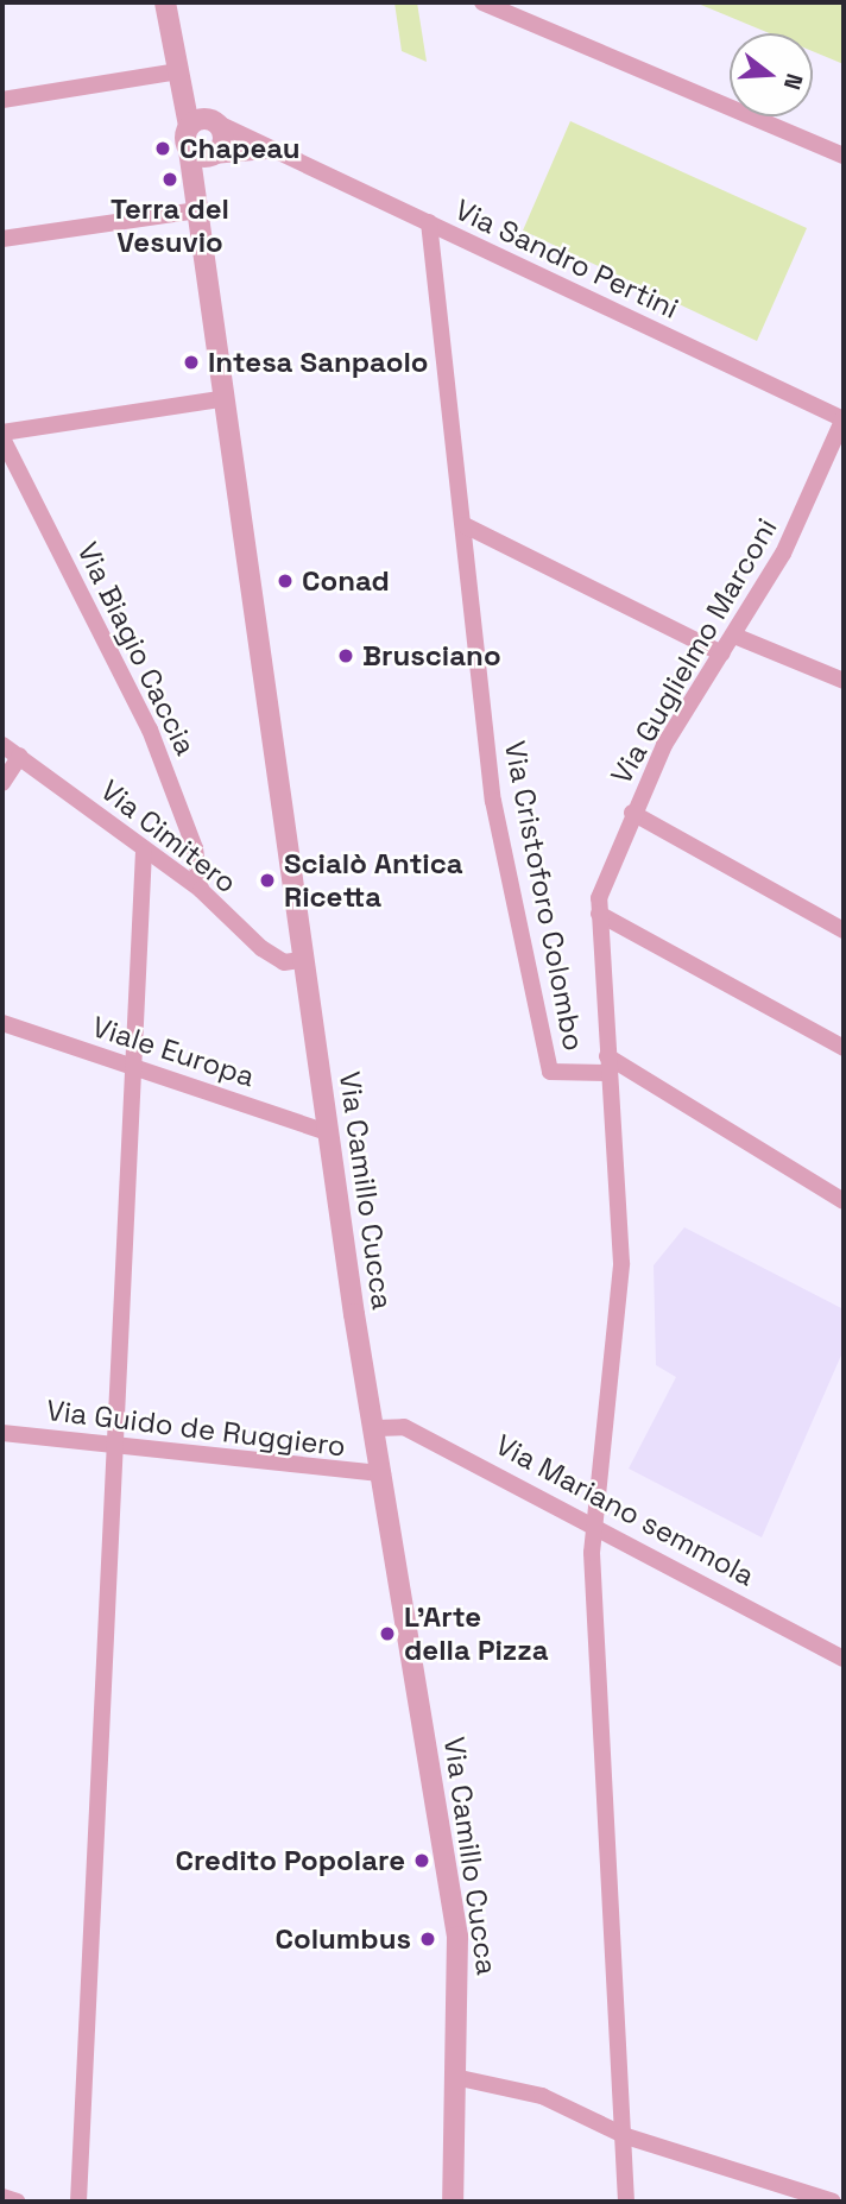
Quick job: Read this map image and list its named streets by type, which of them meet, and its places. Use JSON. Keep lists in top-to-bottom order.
{
  "streets": {
    "street": [
      "Via Sandro Pertini",
      "Via Biagio Caccia",
      "Via Guglielmo Marconi",
      "Via Cimitero",
      "Via Cristoforo Colombo",
      "Viale Europa",
      "Via Camillo Cucca",
      "Via Guido de Ruggiero",
      "Via Mariano semmola"
    ]
  },
  "crossings": [
    ["Via Sandro Pertini", "Via Guglielmo Marconi"],
    ["Via Sandro Pertini", "Via Cristoforo Colombo"],
    ["Via Sandro Pertini", "Via Camillo Cucca"],
    ["Via Biagio Caccia", "Via Cimitero"],
    ["Via Cimitero", "Via Camillo Cucca"],
    ["Viale Europa", "Via Camillo Cucca"],
    ["Via Camillo Cucca", "Via Guido de Ruggiero"],
    ["Via Camillo Cucca", "Via Mariano semmola"]
  ],
  "places": [
    "Chapeau",
    "Terra del Vesuvio",
    "Intesa Sanpaolo",
    "Conad",
    "Brusciano",
    "Scialò Antica Ricetta",
    "L'Arte della Pizza",
    "Credito Popolare",
    "Columbus"
  ],
  "north": "right"
}
